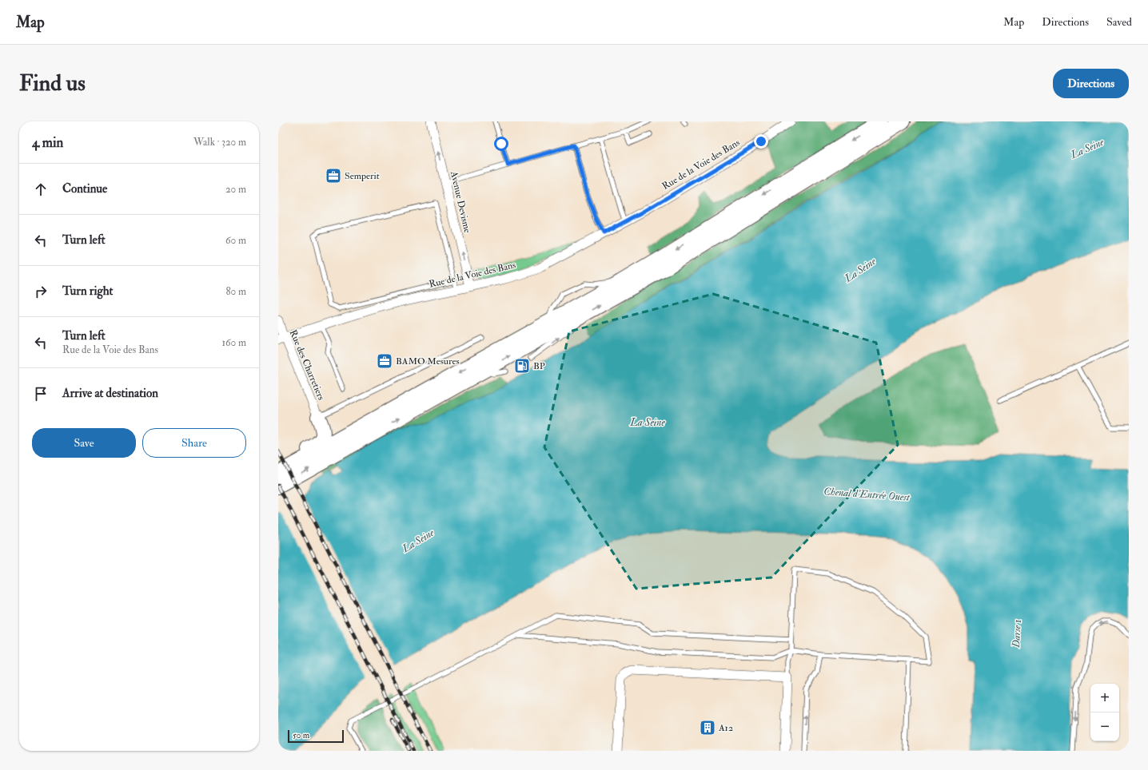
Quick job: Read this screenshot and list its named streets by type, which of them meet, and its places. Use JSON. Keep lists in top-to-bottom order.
{
  "streets": {
    "street": ["Rue de la Voie des Bans", "Avenue Devisme", "Rue des Charretiers"]
  },
  "crossings": [
    ["Rue de la Voie des Bans", "Avenue Devisme"],
    ["Rue de la Voie des Bans", "Rue des Charretiers"]
  ],
  "one_way": ["Avenue Devisme"],
  "water": ["La Seine", "Chenal d'Entrée Ouest", "Darse 1"],
  "places": {
    "office": ["Semperit", "BAMO Mesures"],
    "fuel station": ["BP"],
    "building": ["A12"]
  },
  "scale_bar": "50 m",
  "page": {
    "header": "Map",
    "nav": ["Map", "Directions", "Saved"],
    "buttons": [
      "Directions",
      ["Save", "Share"]
    ],
    "title": "Find us",
    "heading": ["4 min", "Walk · 320 m"],
    "list": [
      ["Continue", "20 m"],
      ["Turn left", "60 m"],
      ["Turn right", "80 m"],
      ["Turn left", "Rue de la Voie des Bans", "160 m"],
      "Arrive at destination"
    ],
    "map_buttons": ["+", "−"],
    "scale": "50 m"
  }
}
